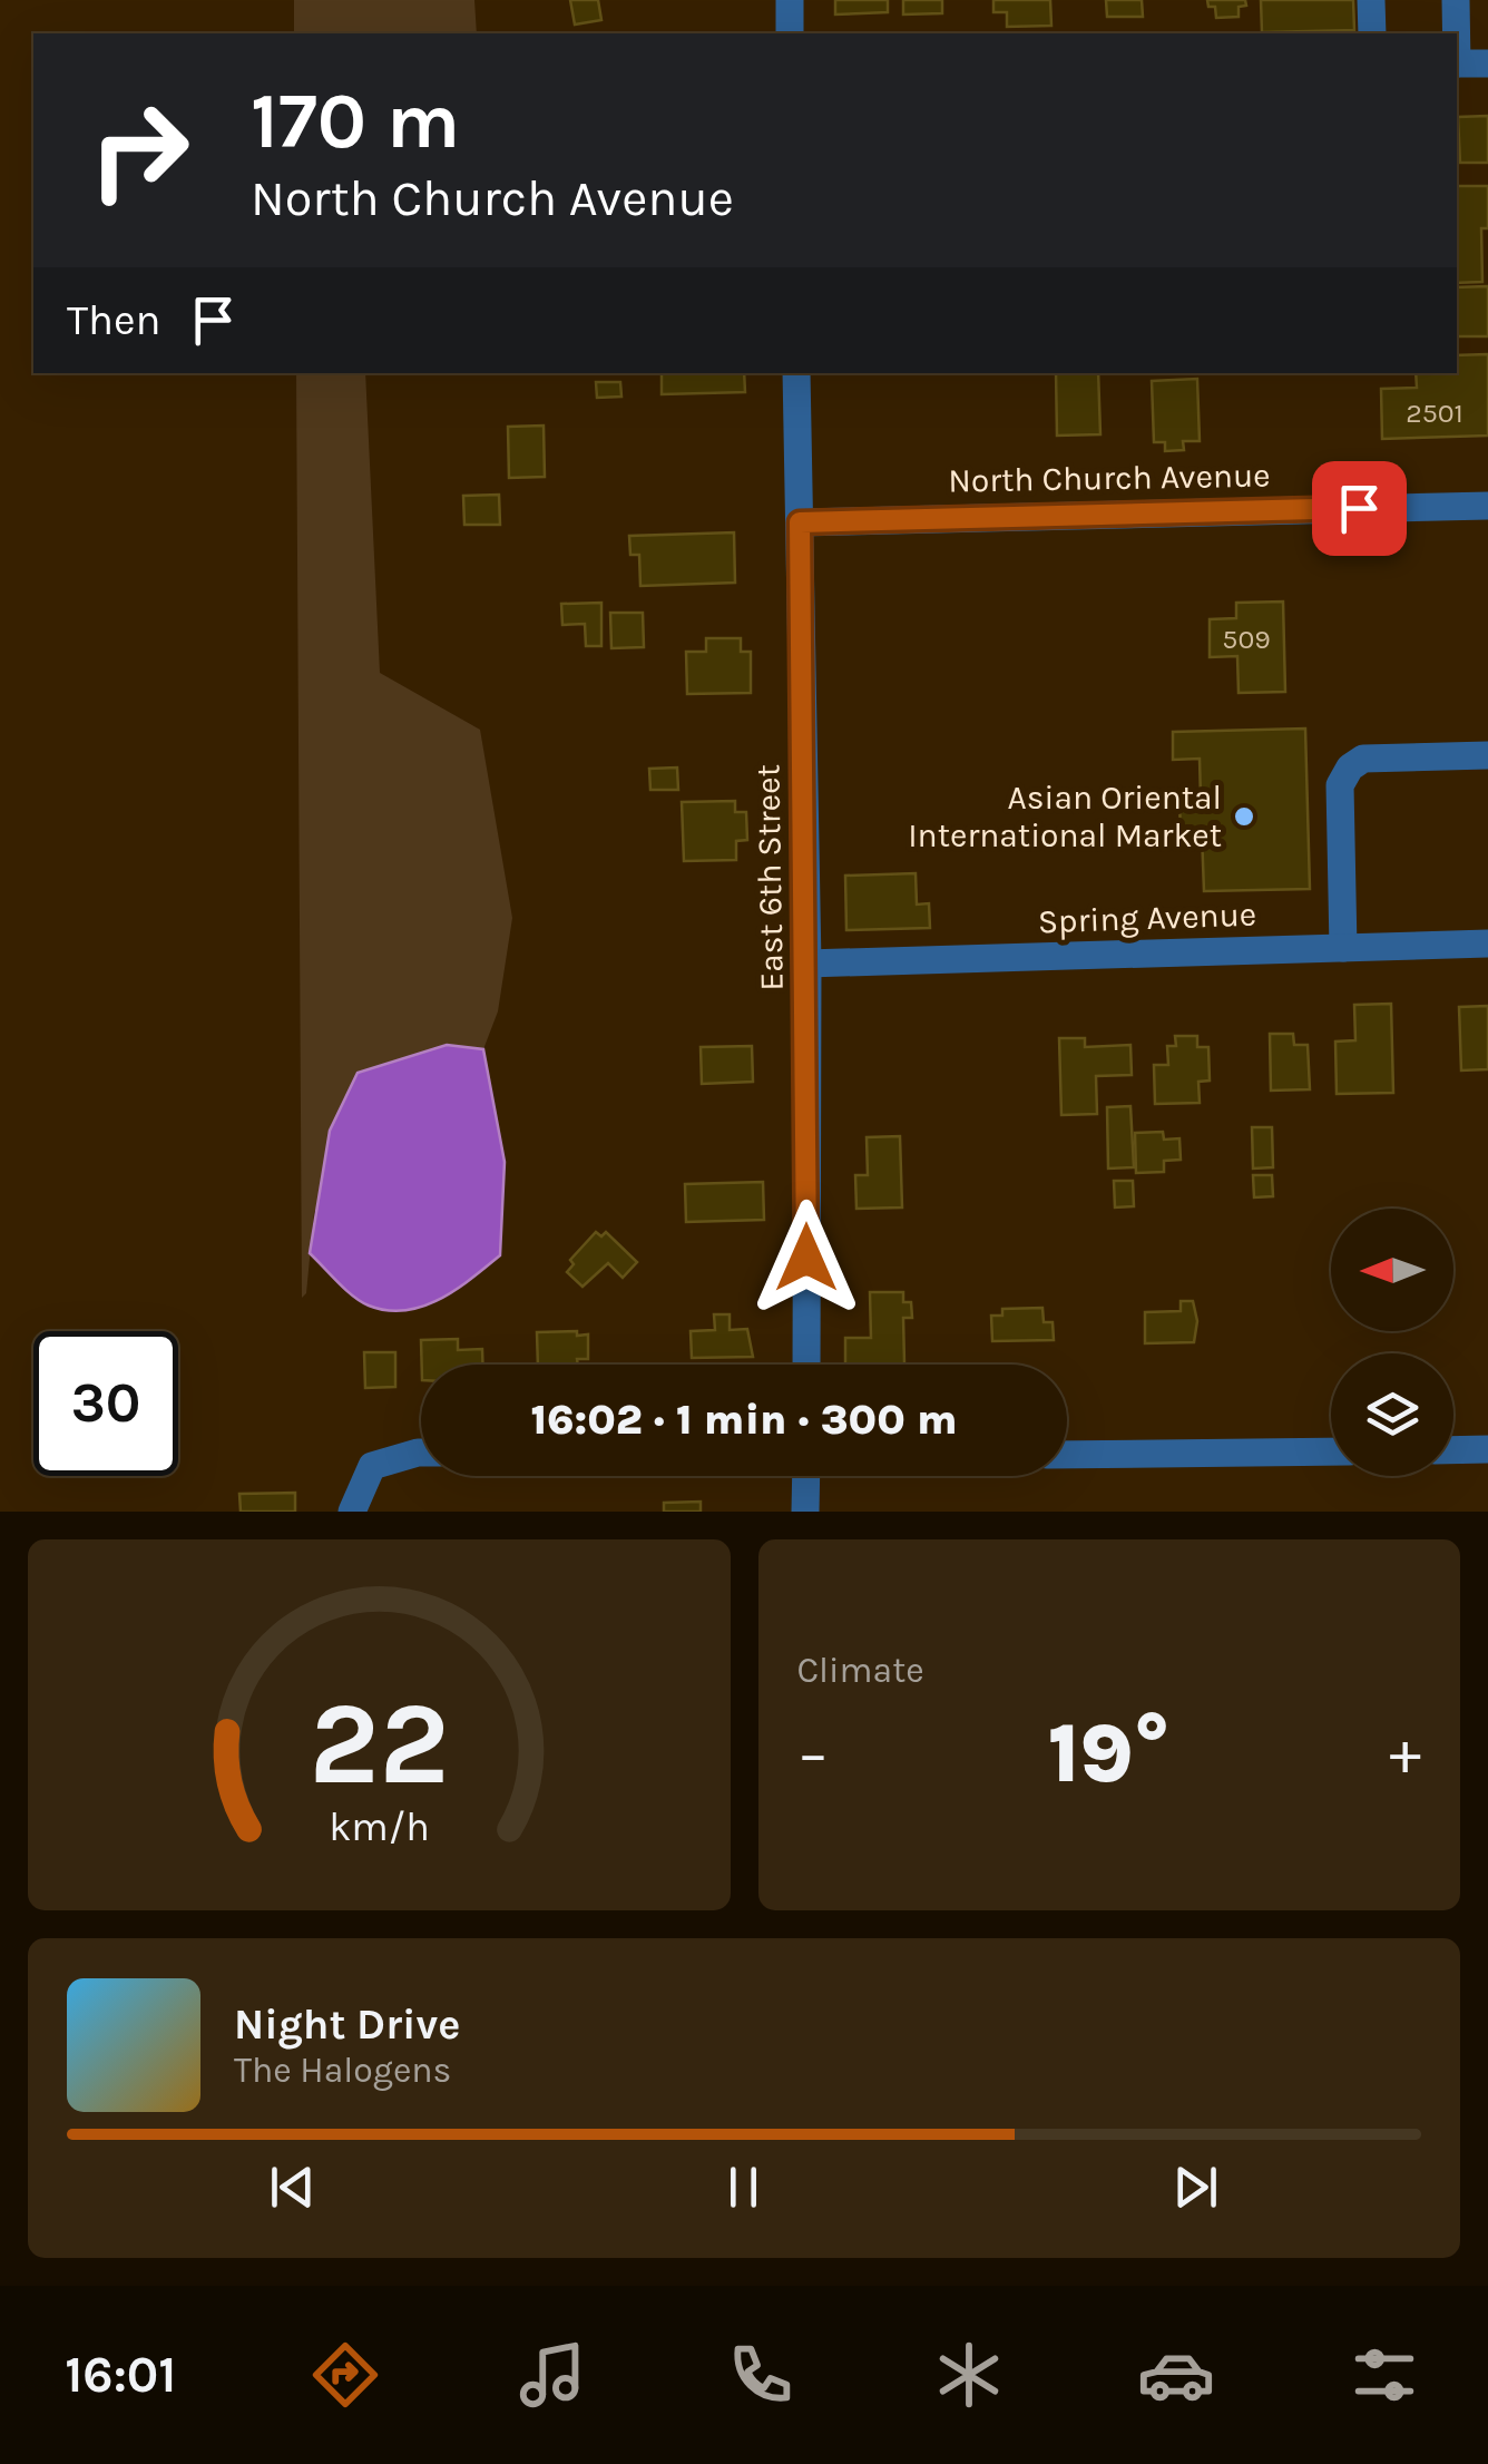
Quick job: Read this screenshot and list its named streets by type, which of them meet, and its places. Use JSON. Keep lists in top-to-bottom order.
{
  "streets": {
    "street": ["North Church Avenue", "East 6th Street", "Spring Avenue"]
  },
  "crossings": [
    ["North Church Avenue", "East 6th Street"],
    ["East 6th Street", "Spring Avenue"]
  ],
  "places": ["Asian Oriental International Market"],
  "house_numbers": ["2501", "509"],
  "north": "left",
  "page": {
    "turn": ["170 m", "North Church Avenue"],
    "then": "Then",
    "limit": "30",
    "trip": "16:02 · 1 min · 300 m",
    "tile": "Climate",
    "heat": ["−", "19°", "+"],
    "song": ["Night Drive", "The Halogens"],
    "tabs": "16:01",
    "gauge": ["22", "km/h"]
  }
}
